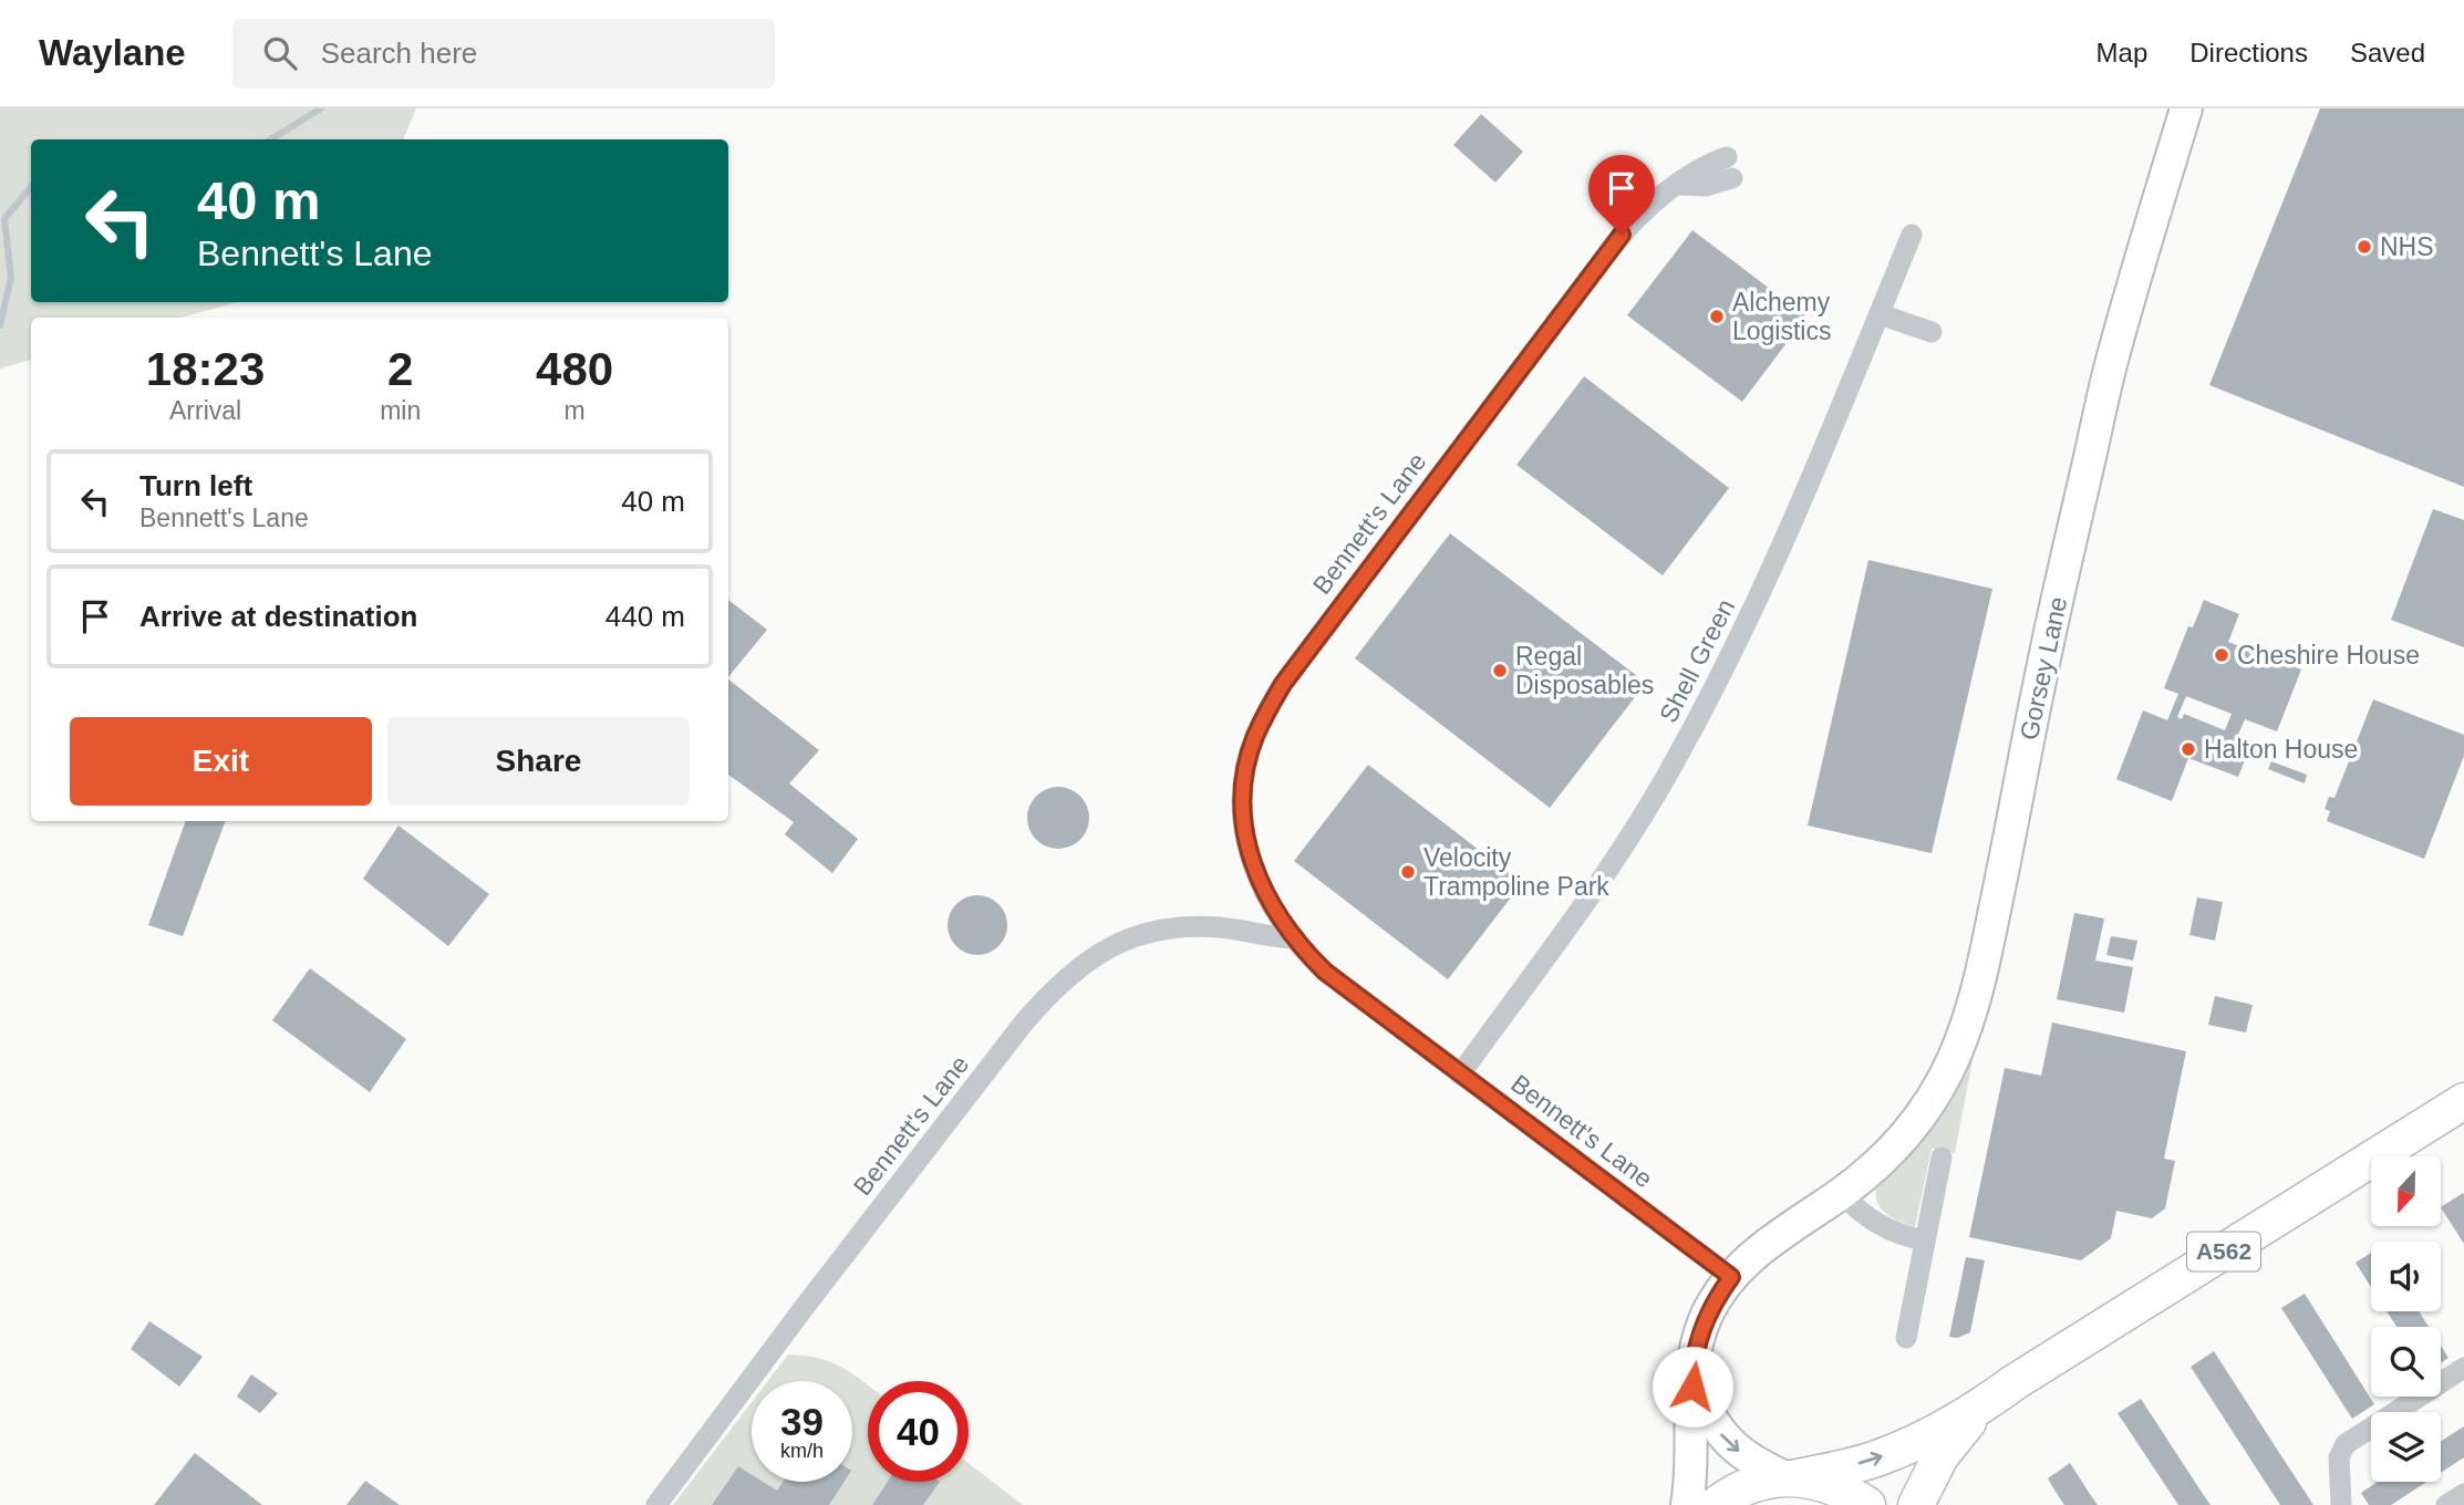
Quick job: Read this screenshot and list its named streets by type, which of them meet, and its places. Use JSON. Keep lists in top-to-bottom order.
{
  "streets": {
    "main road": ["A562"],
    "street": ["Bennett's Lane", "Shell Green", "Gorsey Lane"]
  },
  "crossings": [
    ["Bennett's Lane", "Shell Green"],
    ["Bennett's Lane", "Gorsey Lane"]
  ],
  "places": [
    "NHS",
    "Alchemy Logistics",
    "Cheshire House",
    "Regal Disposables",
    "Halton House",
    "Velocity Trampoline Park"
  ],
  "north": "bottom",
  "page": {
    "header": "Waylane",
    "search": "Search here",
    "nav": ["Map", "Directions", "Saved"],
    "turn": ["40 m", "Bennett's Lane"],
    "eta": [
      "18:23",
      "Arrival",
      "2",
      "min",
      "480",
      "m"
    ],
    "list": [
      {
        "name": "Turn left",
        "note": "Bennett's Lane",
        "value": "40 m"
      },
      {
        "name": "Arrive at destination",
        "value": "440 m"
      }
    ],
    "buttons": ["Exit", "Share"],
    "speed": "39 km/h",
    "limit": "40"
  }
}
